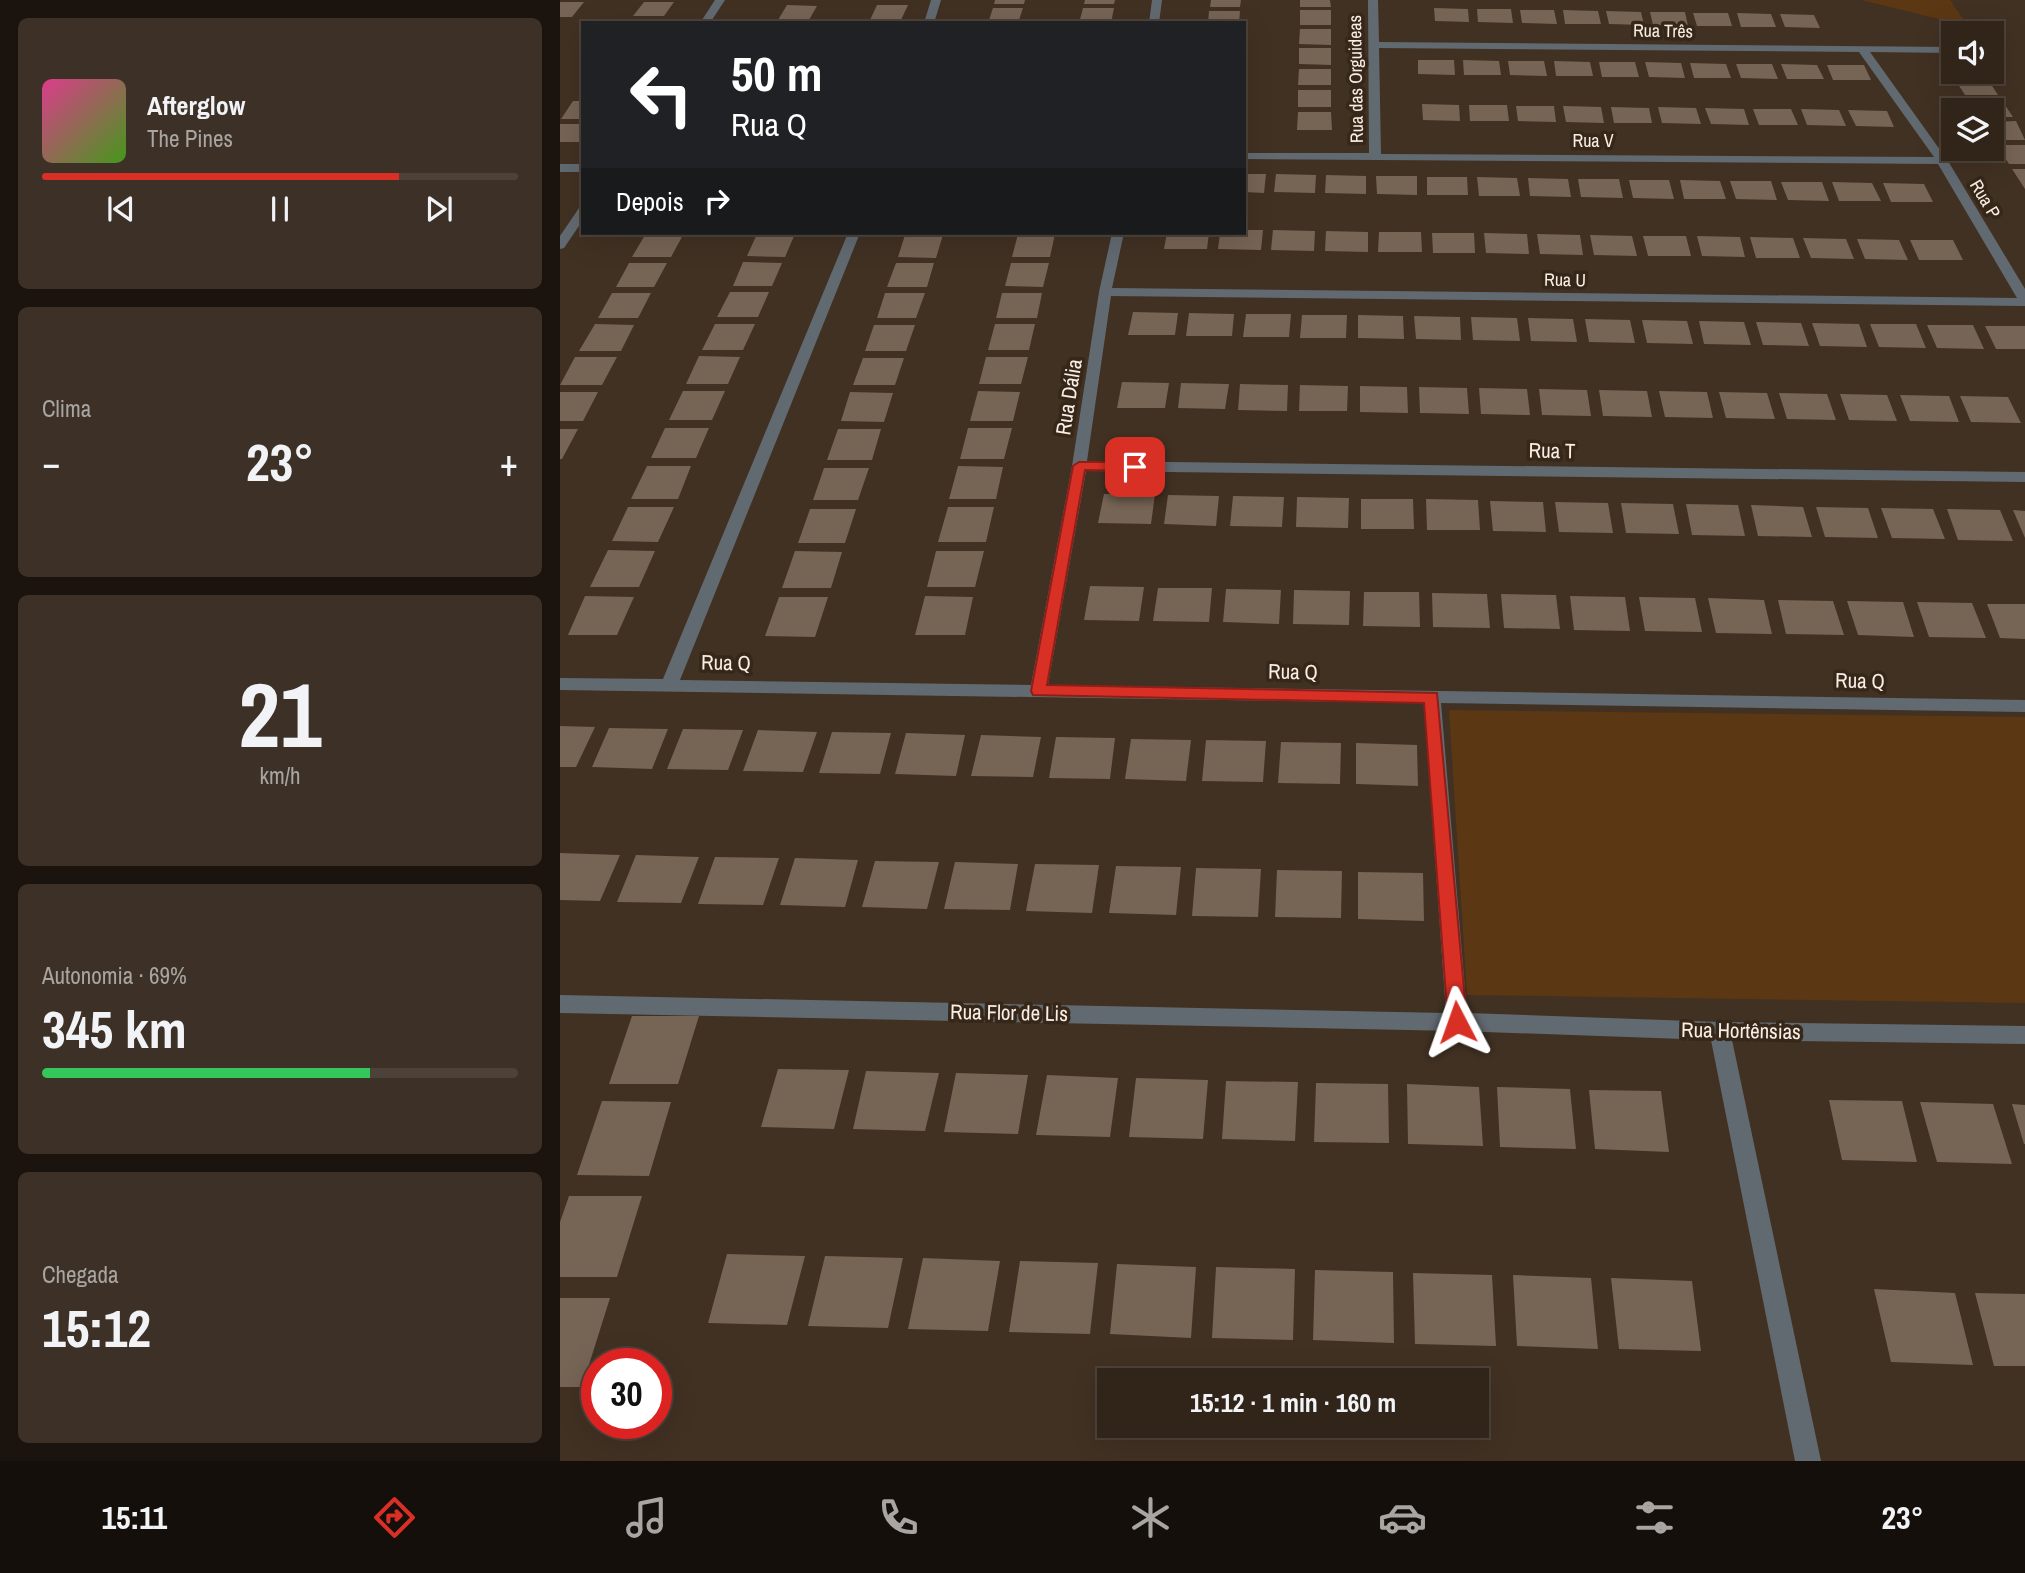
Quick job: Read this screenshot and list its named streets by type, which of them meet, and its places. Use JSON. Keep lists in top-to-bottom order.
{
  "streets": {
    "street": [
      "Rua Três",
      "Rua das Orguideas",
      "Rua V",
      "Rua P",
      "Rua U",
      "Rua Dália",
      "Rua T",
      "Rua Q",
      "Rua Flor de Lis",
      "Rua Hortênsias"
    ]
  },
  "crossings": [
    ["Rua Três", "Rua das Orguideas"],
    ["Rua Três", "Rua P"],
    ["Rua das Orguideas", "Rua V"],
    ["Rua P", "Rua U"],
    ["Rua U", "Rua Dália"],
    ["Rua Dália", "Rua T"],
    ["Rua Dália", "Rua Q"],
    ["Rua Flor de Lis", "Rua Hortênsias"]
  ],
  "page": {
    "turn": ["50 m", "Rua Q"],
    "song": ["Afterglow", "The Pines"],
    "then": "Depois",
    "tile": [
      "Clima",
      ["21", "km/h"],
      ["Autonomia · 69%", "345 km"],
      ["Chegada", "15:12"]
    ],
    "heat": ["−", "23°", "+"],
    "limit": "30",
    "trip": "15:12 · 1 min · 160 m",
    "tabs": ["15:11", "23°"]
  }
}
